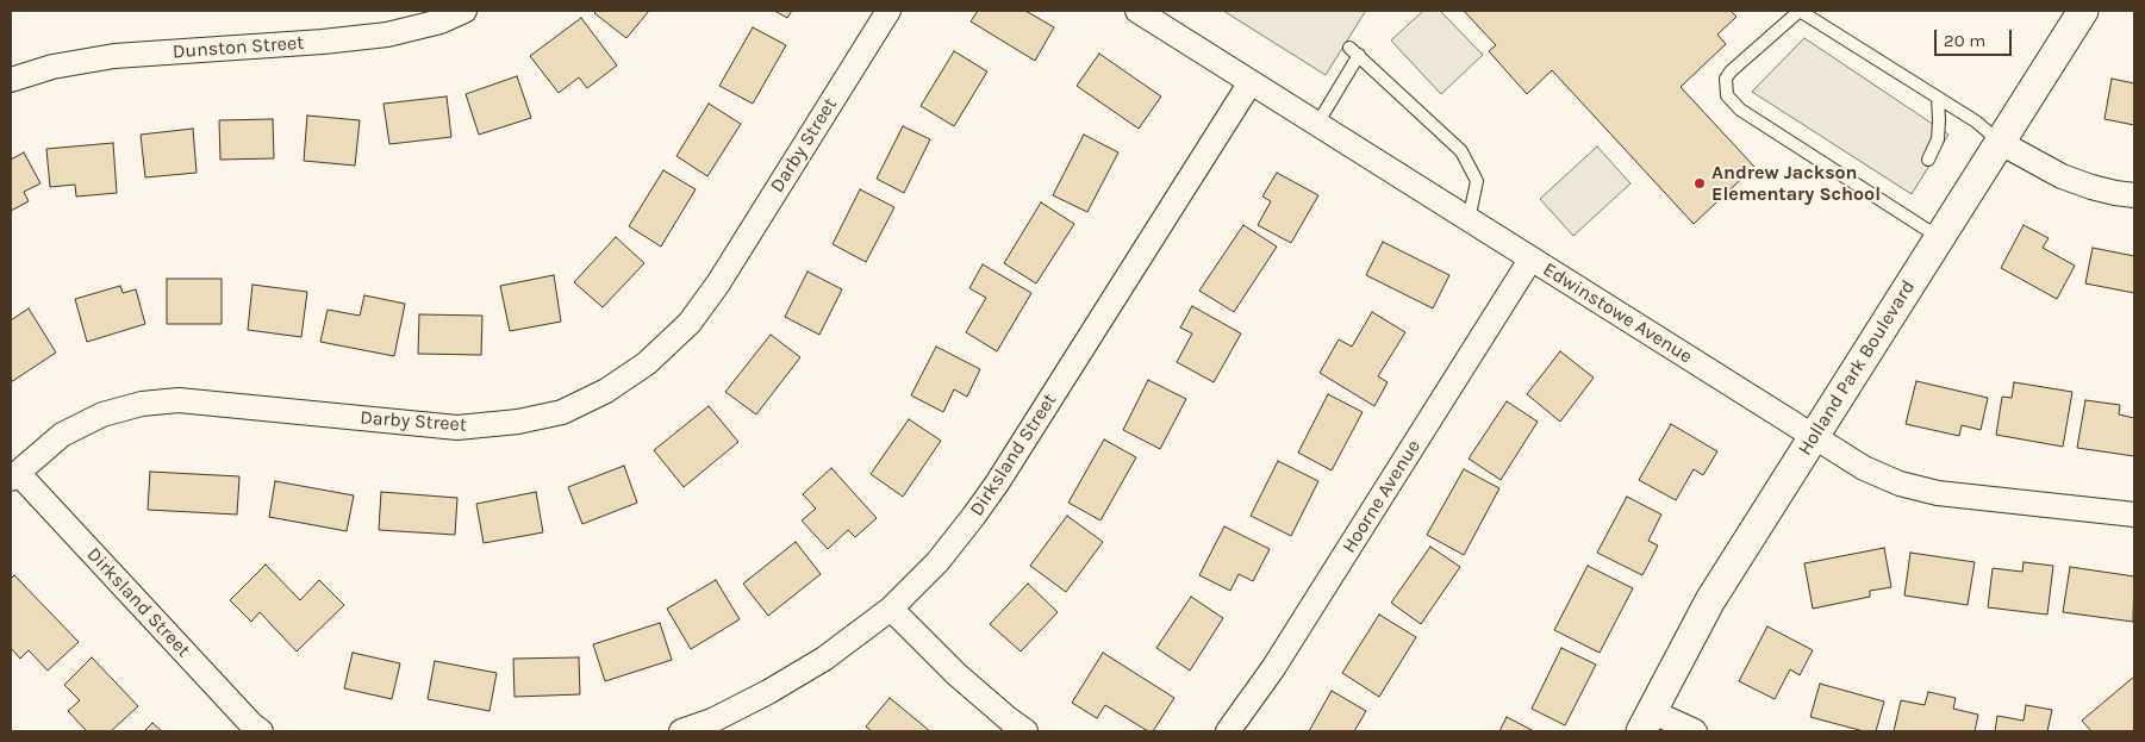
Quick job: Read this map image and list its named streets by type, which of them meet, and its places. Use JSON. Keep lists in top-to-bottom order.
{
  "streets": {
    "street": [
      "Dunston Street",
      "Darby Street",
      "Edwinstowe Avenue",
      "Holland Park Boulevard",
      "Dirksland Street",
      "Hoorne Avenue"
    ]
  },
  "crossings": [
    ["Darby Street", "Dirksland Street"],
    ["Edwinstowe Avenue", "Holland Park Boulevard"],
    ["Edwinstowe Avenue", "Dirksland Street"],
    ["Edwinstowe Avenue", "Hoorne Avenue"]
  ],
  "places": ["Andrew Jackson Elementary School"],
  "scale_bar": "20 m"
}
